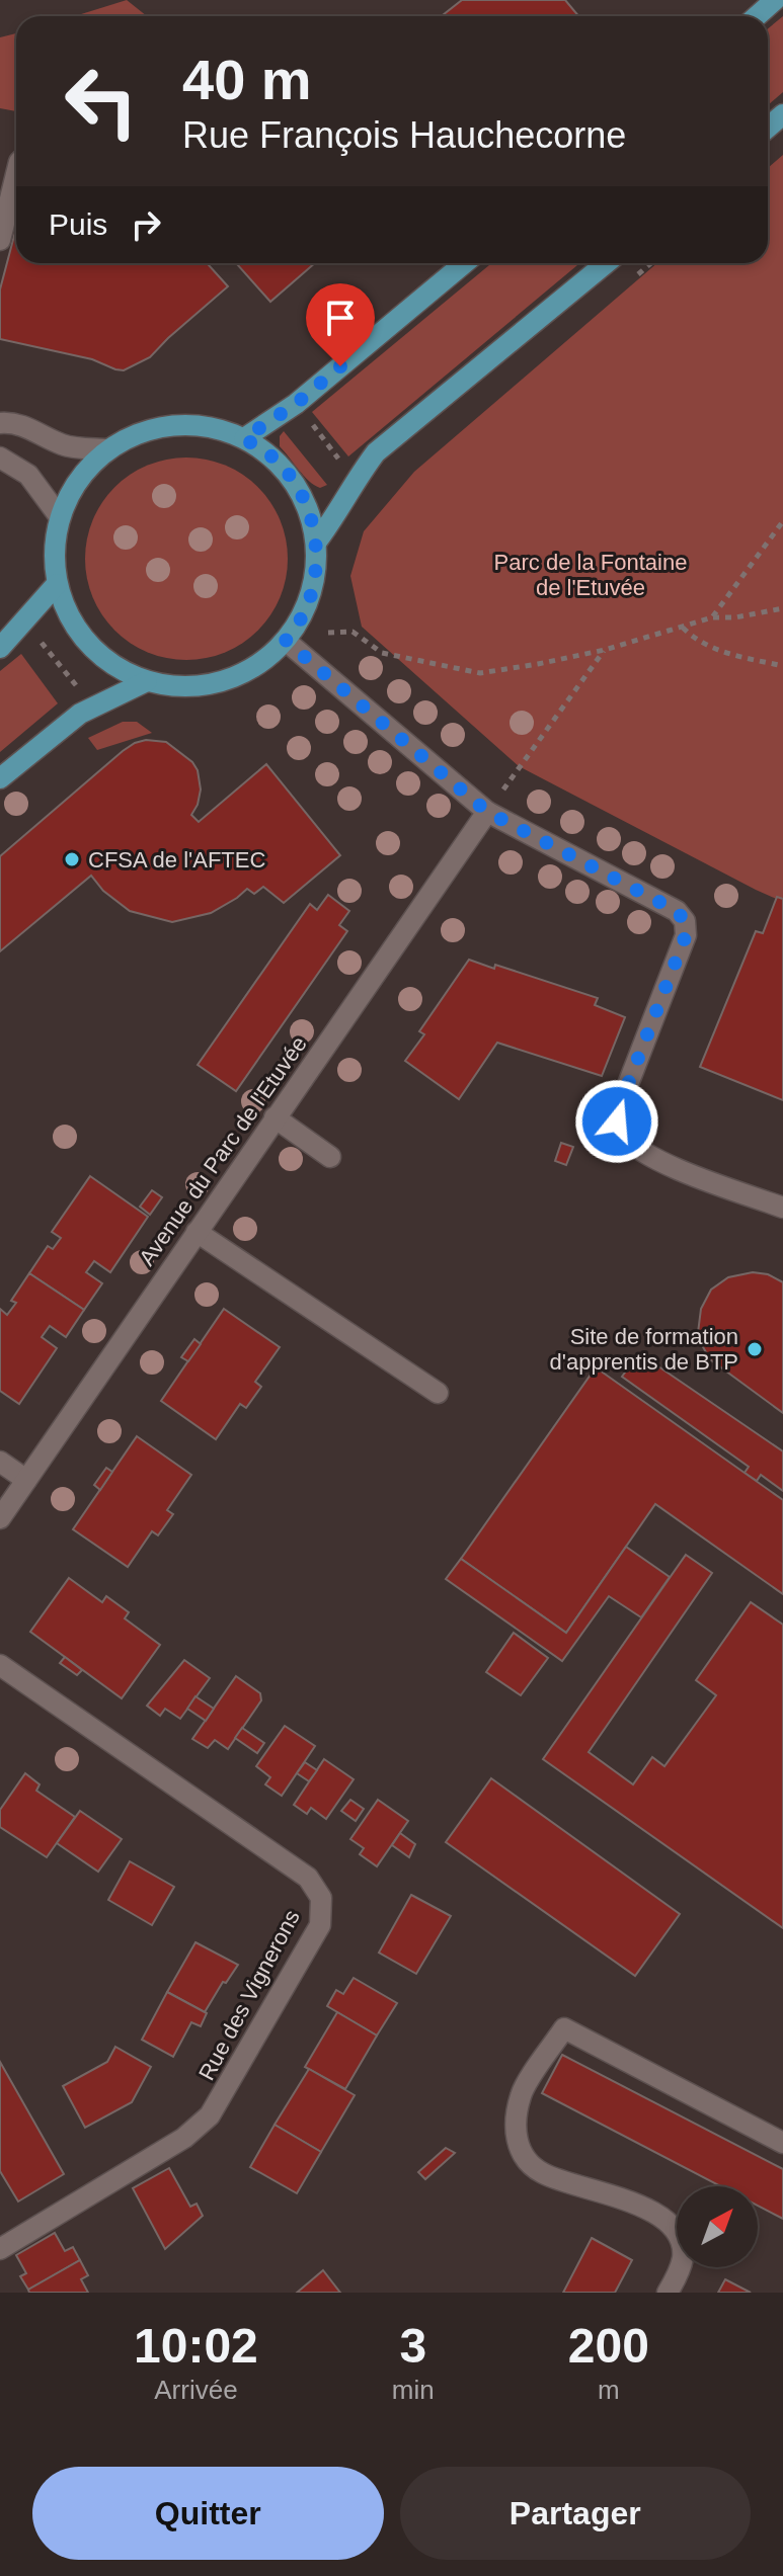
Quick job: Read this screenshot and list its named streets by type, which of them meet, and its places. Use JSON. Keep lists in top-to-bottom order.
{
  "streets": {
    "street": ["Avenue du Parc de l'Etuvée", "Rue des Vignerons"]
  },
  "parks": ["Parc de la Fontaine de l'Etuvée"],
  "places": ["CFSA de l'AFTEC", "Site de formation d'apprentis de BTP"],
  "north": "top right",
  "page": {
    "turn": ["40 m", "Rue François Hauchecorne"],
    "then": "Puis",
    "eta": [
      "10:02",
      "Arrivée",
      "3",
      "min",
      "200",
      "m"
    ],
    "buttons": ["Quitter", "Partager"]
  }
}
